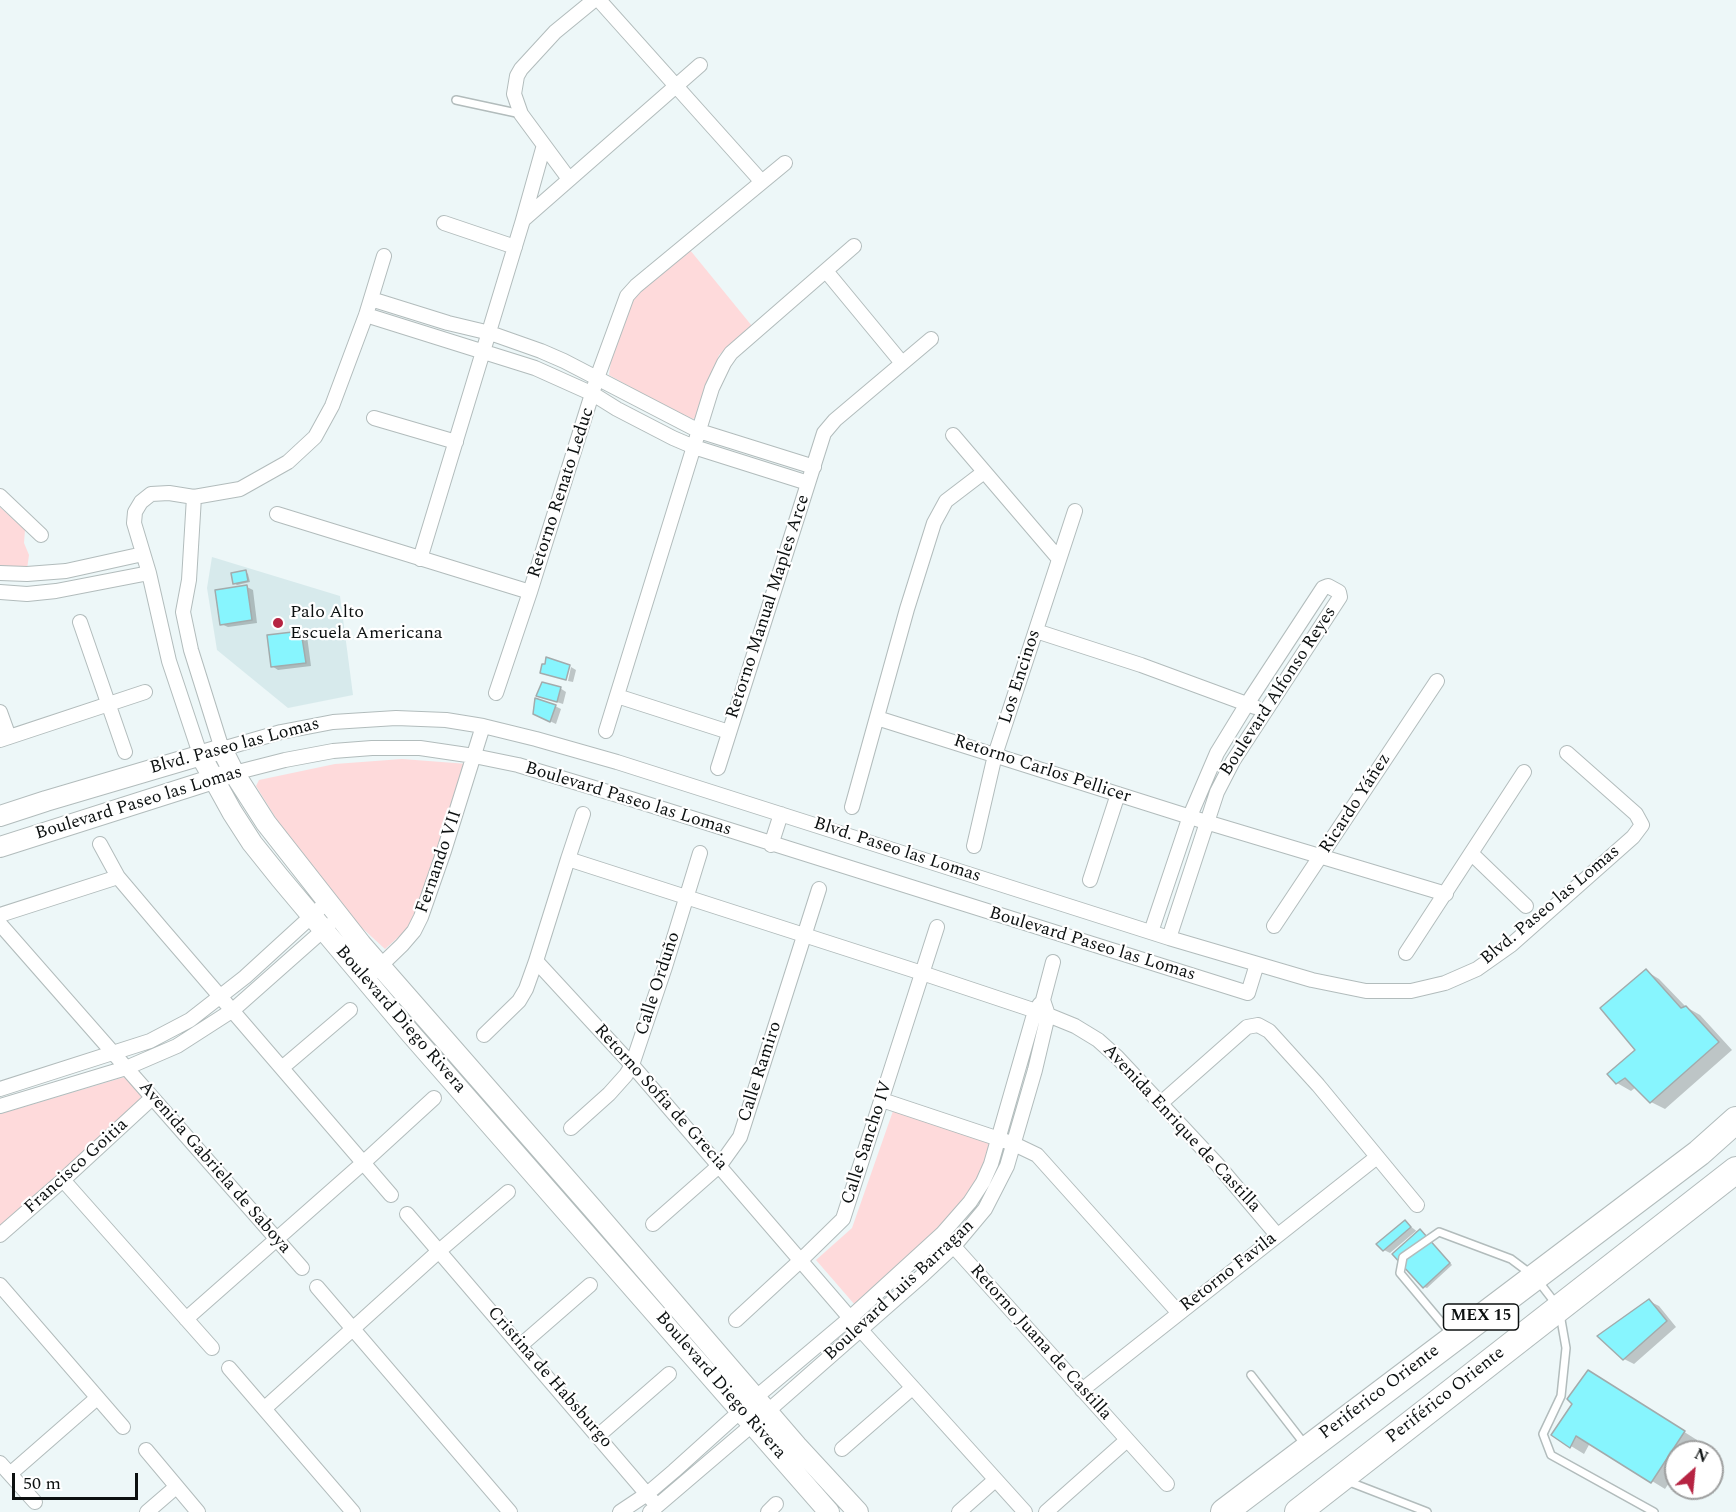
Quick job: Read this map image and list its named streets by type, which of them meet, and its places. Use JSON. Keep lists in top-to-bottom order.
{
  "streets": {
    "highway": ["MEX 15", "Periferico Oriente", "Periférico Oriente"],
    "street": [
      "Retorno Renato Leduc",
      "Retorno Manual Maples Arce",
      "Los Encinos",
      "Boulevard Alfonso Reyes",
      "Blvd. Paseo las Lomas",
      "Retorno Carlos Pellicer",
      "Boulevard Paseo las Lomas",
      "Ricardo Yáñez",
      "Fernando VII",
      "Calle Orduño",
      "Boulevard Diego Rivera",
      "Calle Ramiro",
      "Retorno Sofia de Grecia",
      "Avenida Enrique de Castilla",
      "Calle Sancho IV",
      "Francisco Goitia",
      "Avenida Gabriela de Saboya",
      "Retorno Favila",
      "Boulevard Luis Barragan",
      "Retorno Juana de Castilla",
      "Cristina de Habsburgo"
    ]
  },
  "crossings": [
    ["Los Encinos", "Retorno Carlos Pellicer"],
    ["Boulevard Alfonso Reyes", "Blvd. Paseo las Lomas"],
    ["Boulevard Alfonso Reyes", "Retorno Carlos Pellicer"],
    ["Blvd. Paseo las Lomas", "Boulevard Paseo las Lomas"],
    ["Blvd. Paseo las Lomas", "Fernando VII"],
    ["Blvd. Paseo las Lomas", "Boulevard Diego Rivera"],
    ["Retorno Carlos Pellicer", "Ricardo Yáñez"],
    ["Boulevard Paseo las Lomas", "Fernando VII"],
    ["Boulevard Paseo las Lomas", "Boulevard Diego Rivera"],
    ["Fernando VII", "Boulevard Diego Rivera"],
    ["Calle Orduño", "Retorno Sofia de Grecia"],
    ["Boulevard Diego Rivera", "Retorno Sofia de Grecia"],
    ["Boulevard Diego Rivera", "Avenida Enrique de Castilla"],
    ["Boulevard Diego Rivera", "Boulevard Luis Barragan"],
    ["Boulevard Diego Rivera", "Retorno Juana de Castilla"],
    ["Calle Ramiro", "Retorno Sofia de Grecia"],
    ["Retorno Sofia de Grecia", "Calle Sancho IV"],
    ["Retorno Sofia de Grecia", "Boulevard Luis Barragan"],
    ["Avenida Enrique de Castilla", "Retorno Favila"],
    ["Avenida Enrique de Castilla", "Boulevard Luis Barragan"],
    ["Francisco Goitia", "Avenida Gabriela de Saboya"],
    ["Retorno Favila", "Retorno Juana de Castilla"],
    ["Boulevard Luis Barragan", "Retorno Juana de Castilla"]
  ],
  "places": ["Palo Alto Escuela Americana"],
  "scale_bar": "50 m",
  "north": "top right"
}
